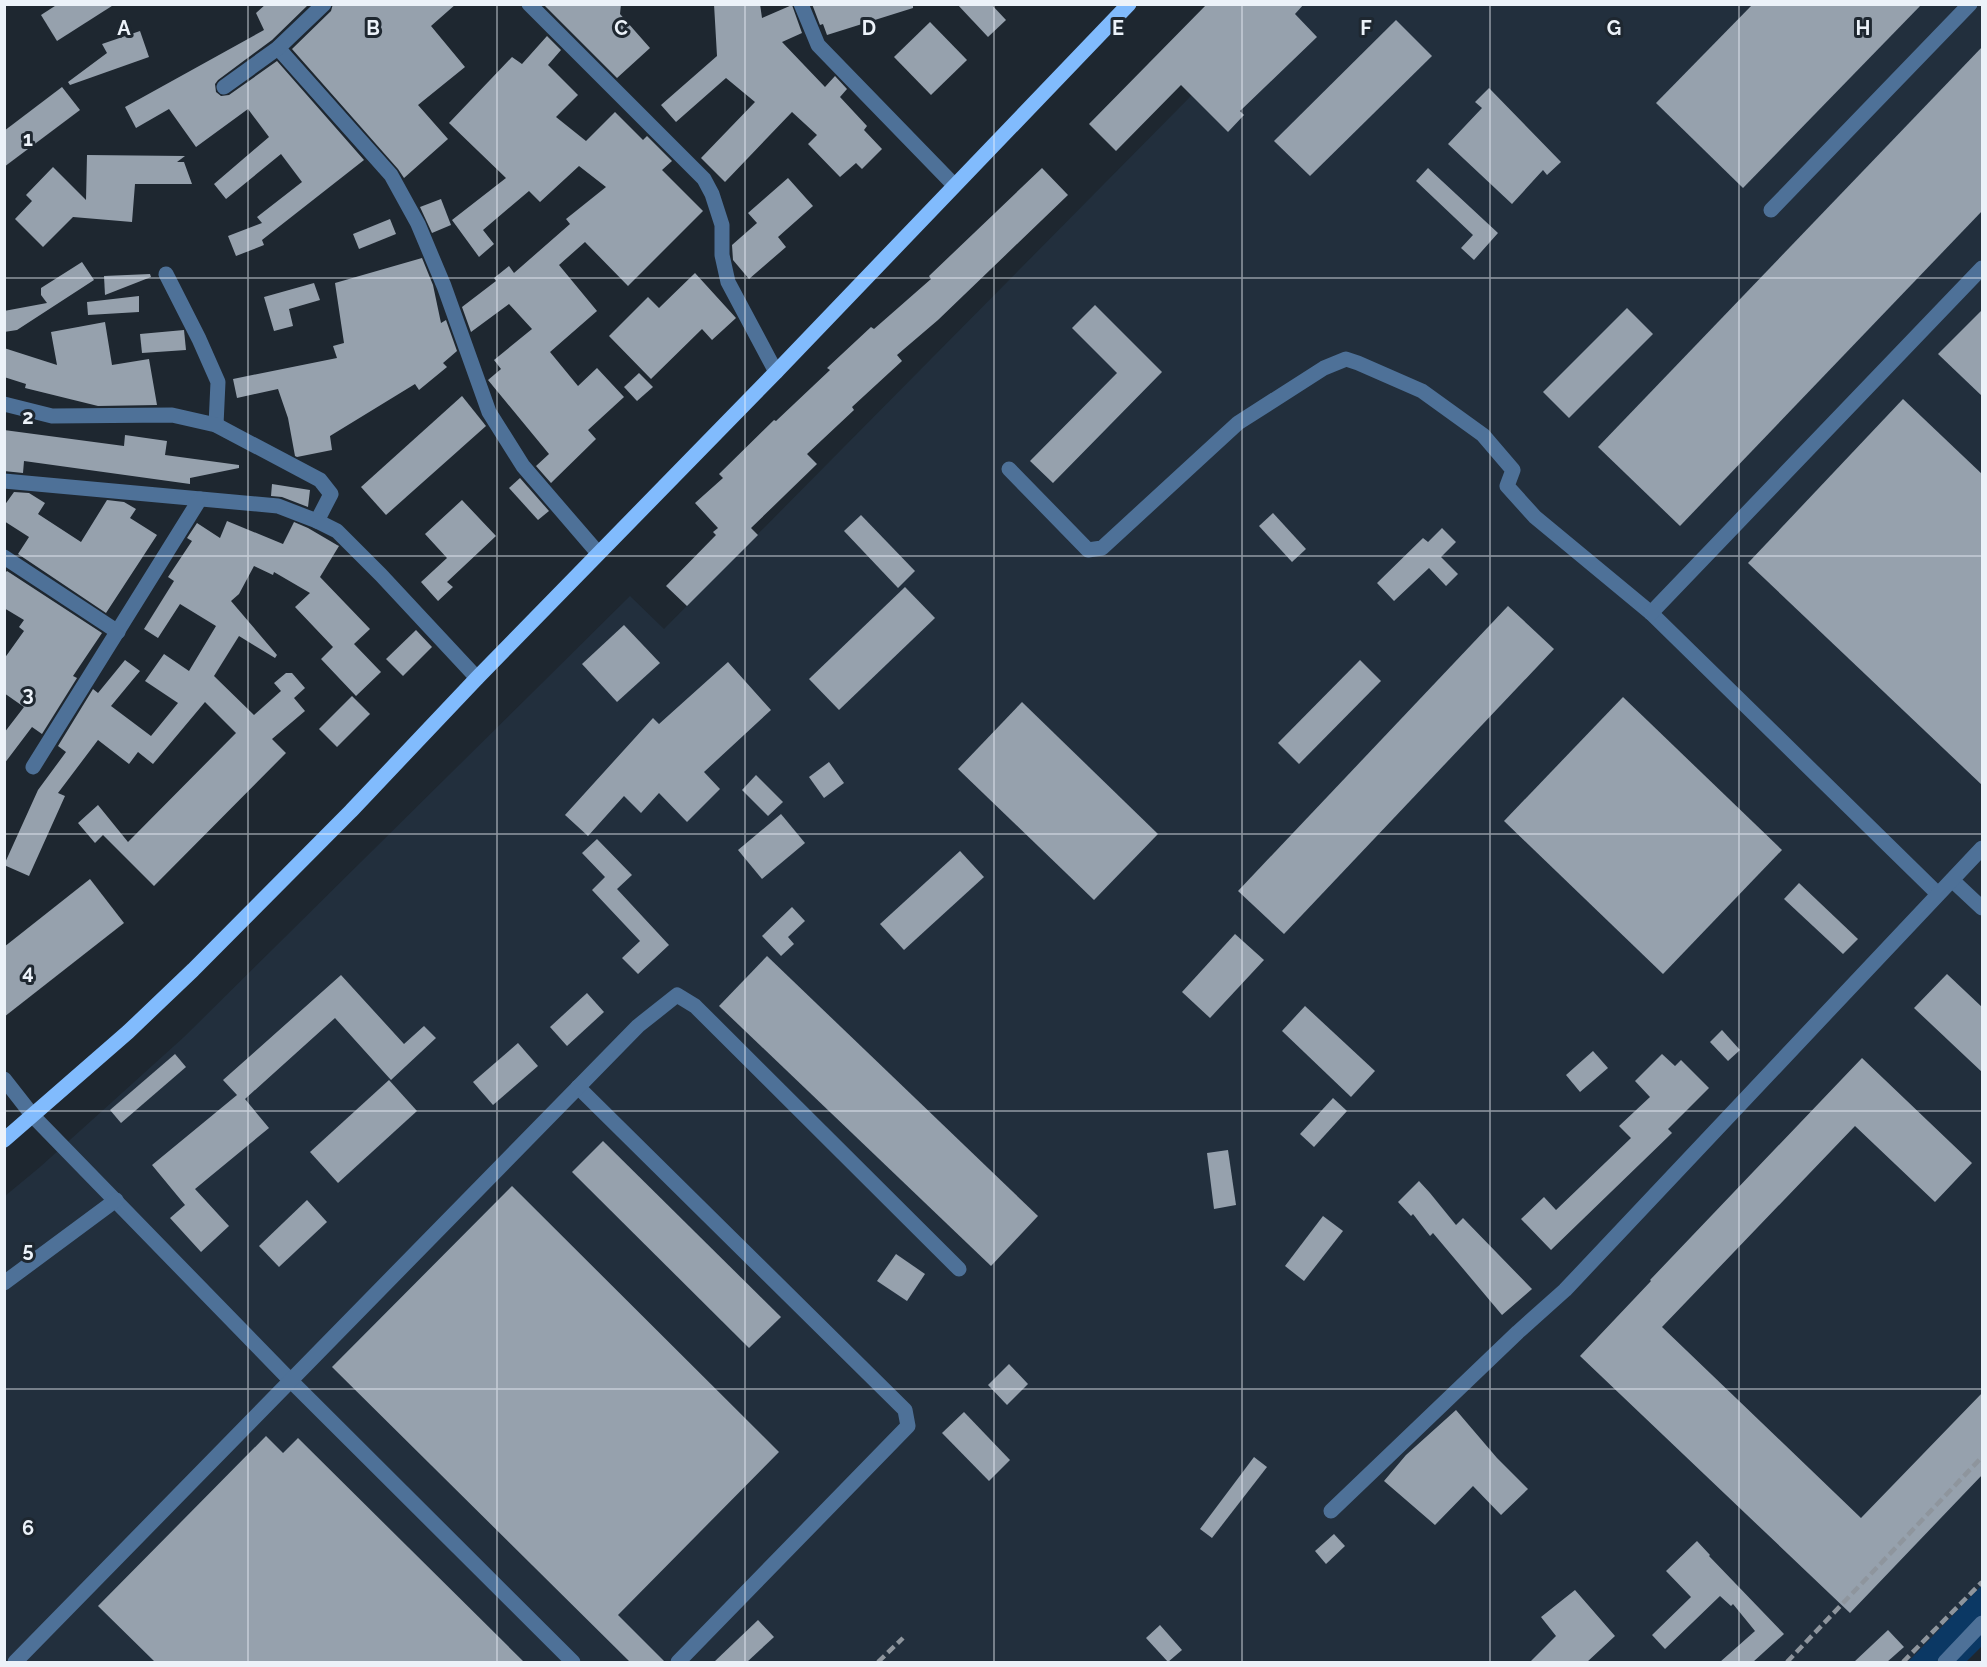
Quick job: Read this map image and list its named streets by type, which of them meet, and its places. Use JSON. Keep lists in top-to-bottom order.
{
  "grid": {
    "columns": [
      "A",
      "B",
      "C",
      "D",
      "E",
      "F",
      "G",
      "H"
    ],
    "rows": [
      "1",
      "2",
      "3",
      "4",
      "5",
      "6"
    ]
  }
}
